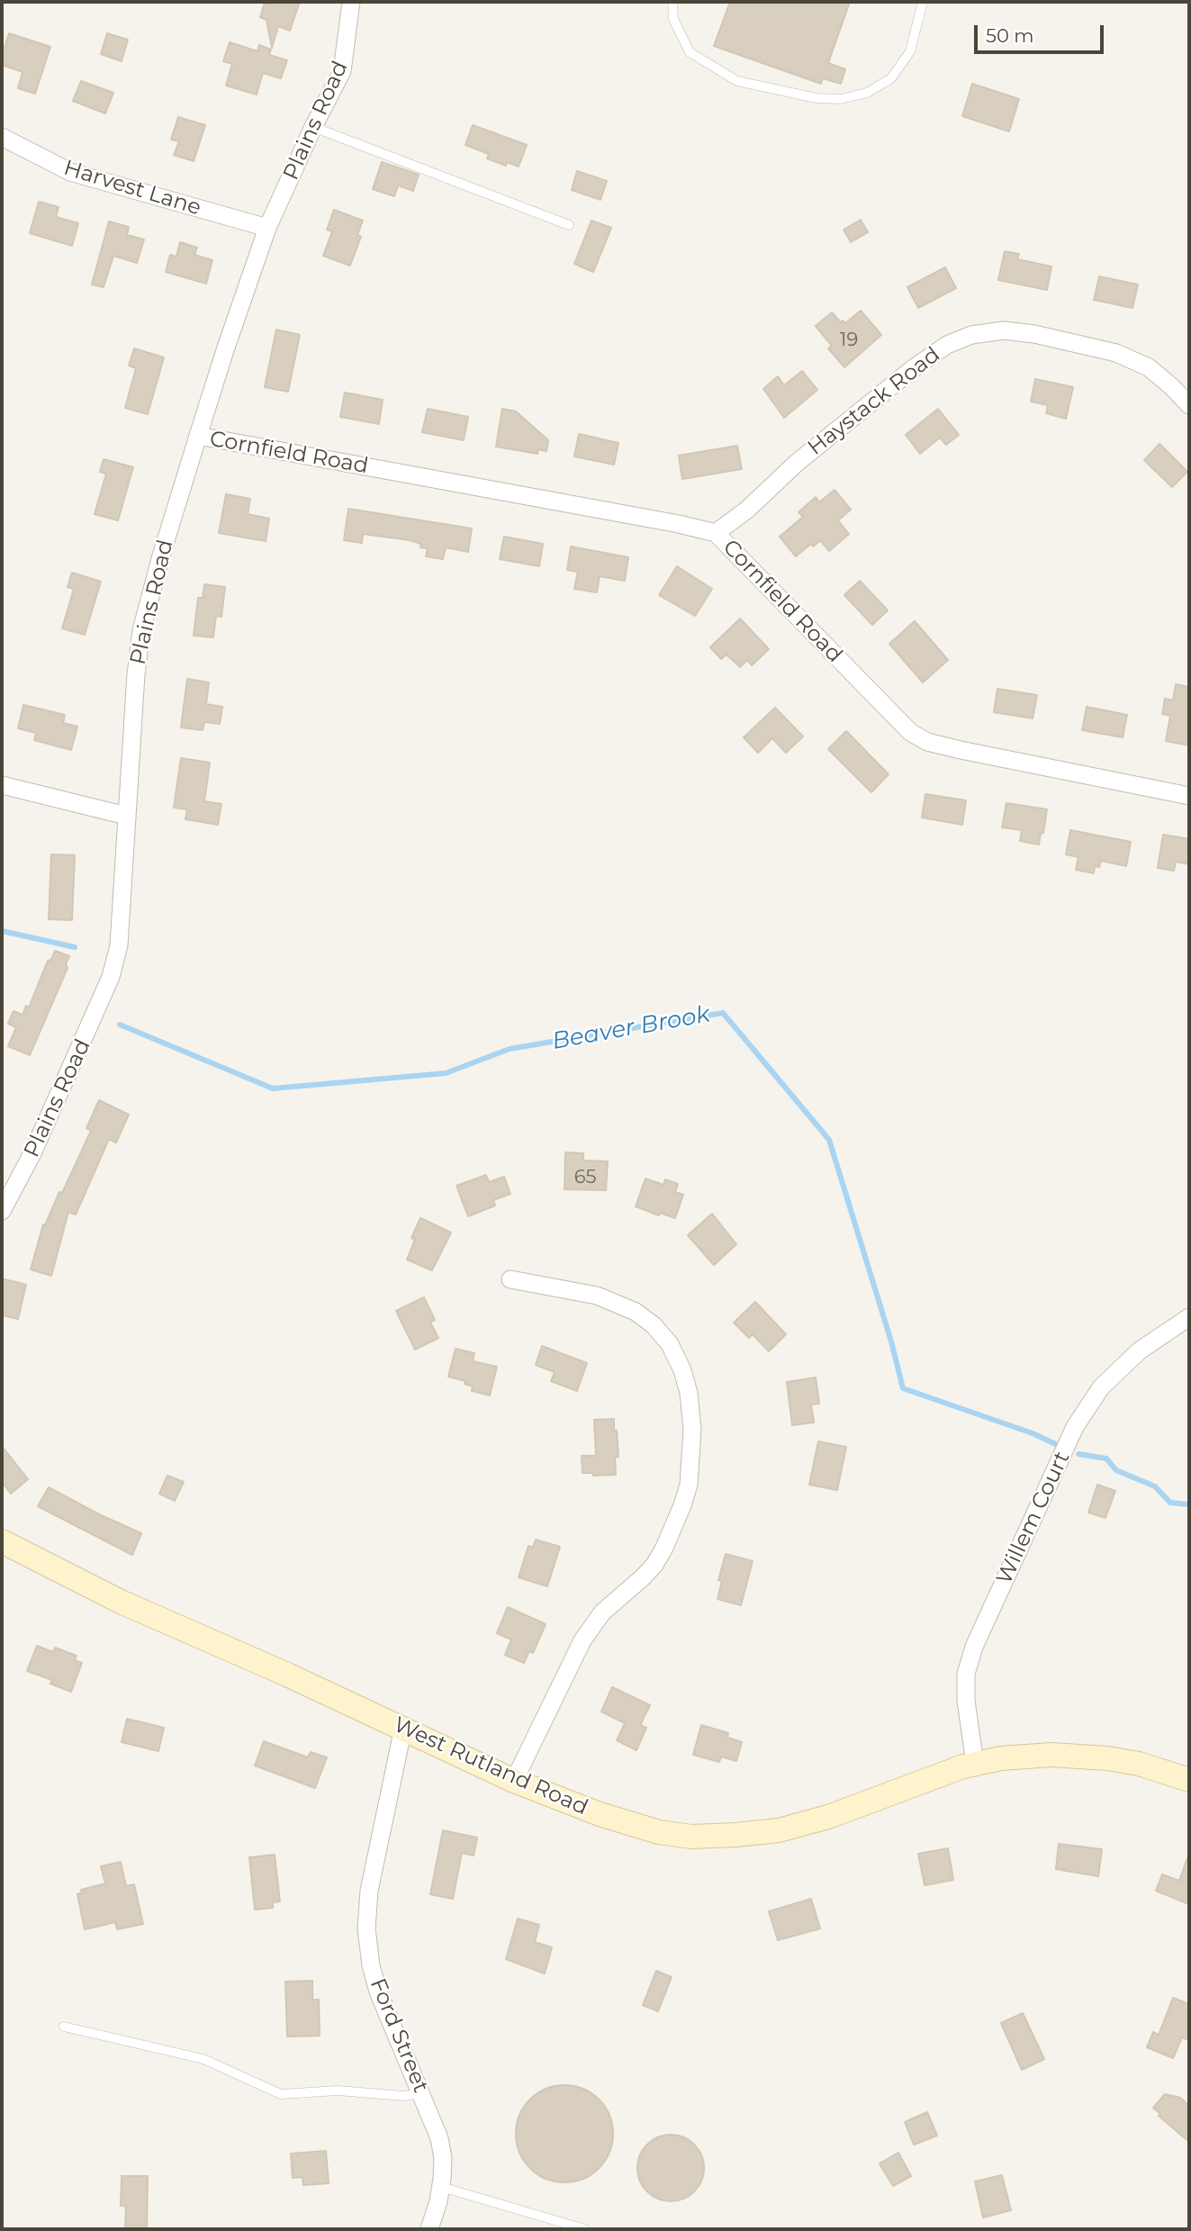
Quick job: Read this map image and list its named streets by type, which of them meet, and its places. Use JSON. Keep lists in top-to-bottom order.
{
  "streets": {
    "main road": ["West Rutland Road"],
    "street": [
      "Plains Road",
      "Harvest Lane",
      "Haystack Road",
      "Cornfield Road",
      "Willem Court",
      "Ford Street"
    ]
  },
  "crossings": [
    ["Plains Road", "Harvest Lane"],
    ["Plains Road", "Cornfield Road"],
    ["Haystack Road", "Cornfield Road"],
    ["Willem Court", "West Rutland Road"],
    ["West Rutland Road", "Ford Street"]
  ],
  "water": ["Beaver Brook"],
  "house_numbers": ["19", "65"],
  "scale_bar": "50 m"
}
